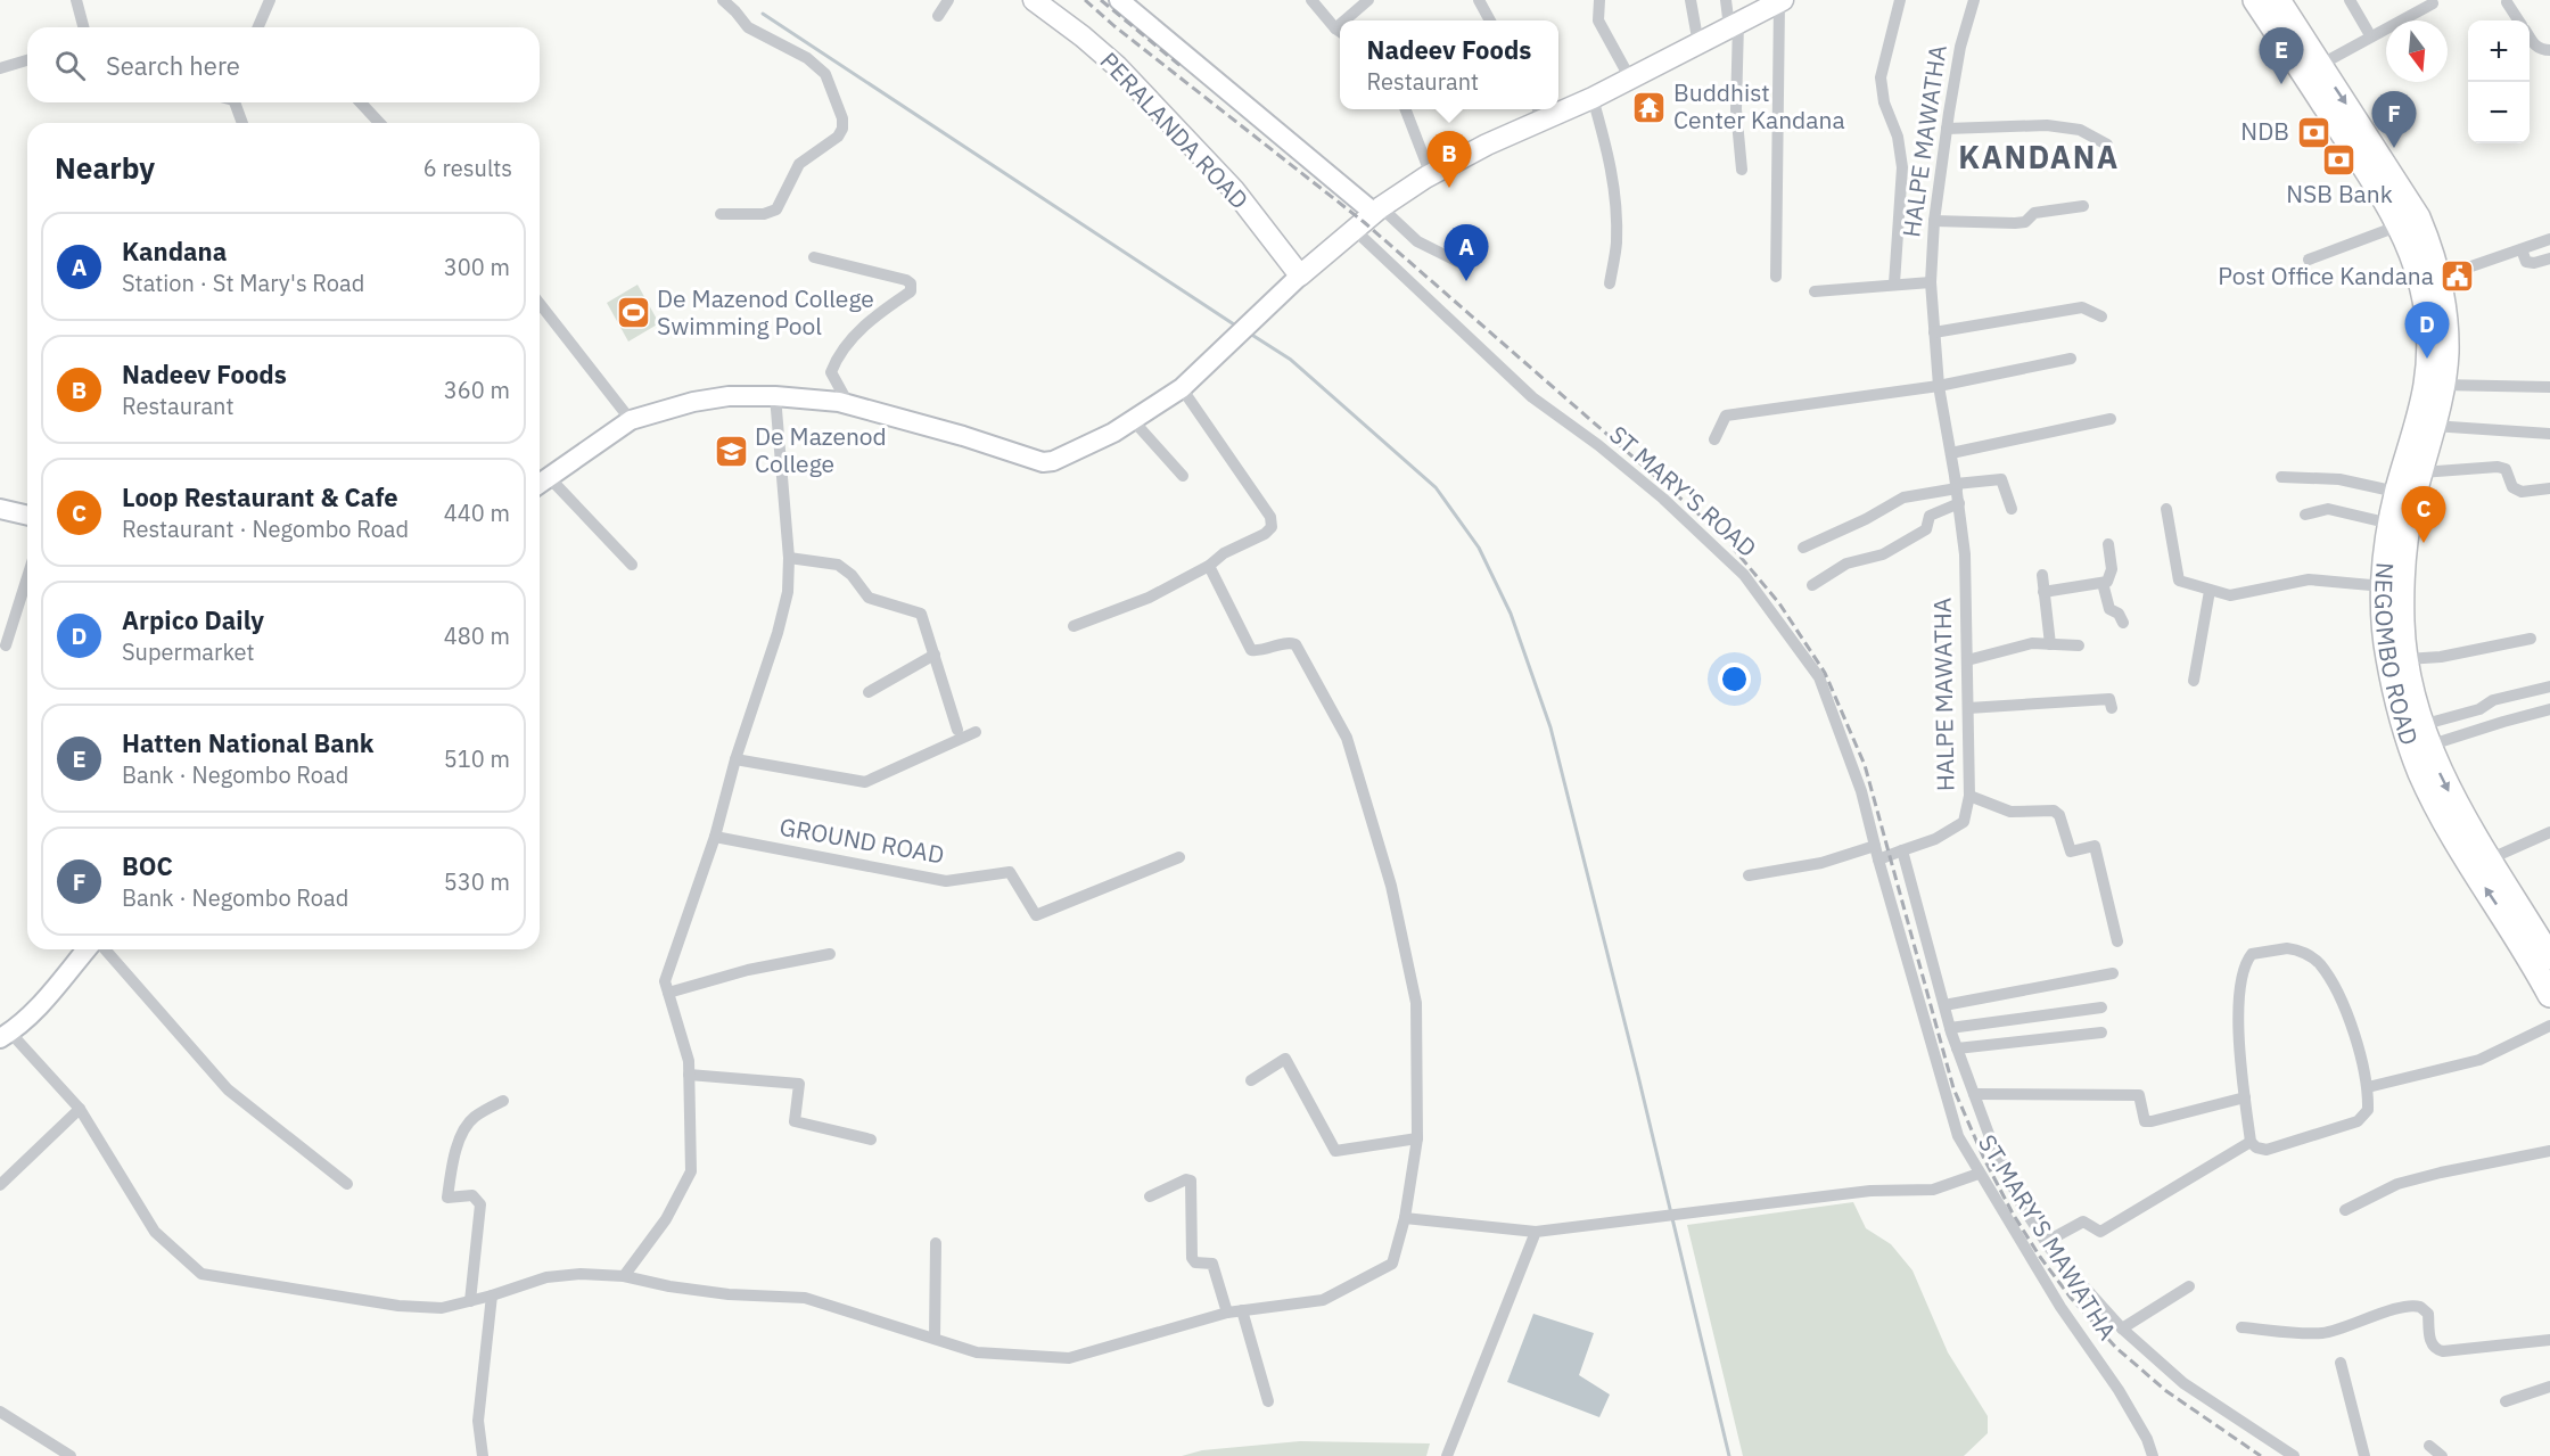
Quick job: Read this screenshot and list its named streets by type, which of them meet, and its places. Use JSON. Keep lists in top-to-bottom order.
{
  "streets": {
    "highway": ["NEGOMBO ROAD"],
    "main road": ["PERALANDA ROAD"],
    "street": [
      "HALPE MAWATHA",
      "ST MARY'S ROAD",
      "GROUND ROAD",
      "ST.MARY'S MAWATHA"
    ]
  },
  "crossings": [
    ["ST MARY'S ROAD", "ST.MARY'S MAWATHA"]
  ],
  "districts": ["KANDANA"],
  "places": {
    "temple": ["Buddhist Center Kandana"],
    "bank": ["NDB", "NSB Bank"],
    "public building": ["Post Office Kandana"],
    "sports": ["De Mazenod College Swimming Pool"],
    "school or university": ["De Mazenod College"]
  },
  "north": "bottom",
  "page": {
    "map_buttons": ["+", "−"],
    "popup": ["Nadeev Foods", "Restaurant"],
    "pins": [
      "E",
      "F",
      "B",
      "A",
      "D",
      "C"
    ],
    "search": "Search here",
    "heading": ["Nearby", "6 results"],
    "list": [
      {
        "mark": "A",
        "name": "Kandana",
        "note": "Station · St Mary's Road",
        "value": "300 m"
      },
      {
        "mark": "B",
        "name": "Nadeev Foods",
        "note": "Restaurant",
        "value": "360 m"
      },
      {
        "mark": "C",
        "name": "Loop Restaurant & Cafe",
        "note": "Restaurant · Negombo Road",
        "value": "440 m"
      },
      {
        "mark": "D",
        "name": "Arpico Daily",
        "note": "Supermarket",
        "value": "480 m"
      },
      {
        "mark": "E",
        "name": "Hatten National Bank",
        "note": "Bank · Negombo Road",
        "value": "510 m"
      },
      {
        "mark": "F",
        "name": "BOC",
        "note": "Bank · Negombo Road",
        "value": "530 m"
      }
    ]
  }
}
